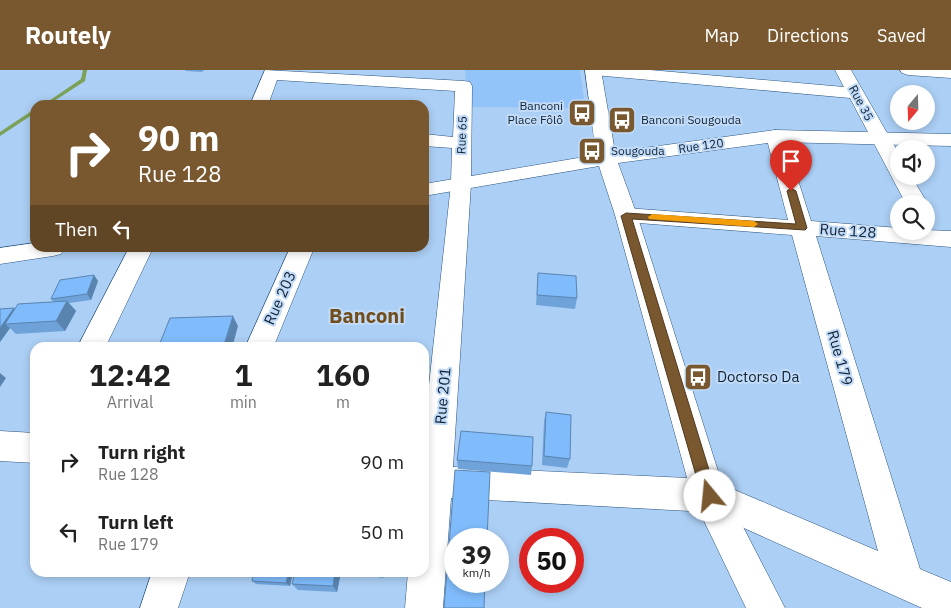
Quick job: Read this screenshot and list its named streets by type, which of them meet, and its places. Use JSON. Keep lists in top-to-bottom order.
{
  "streets": {
    "street": [
      "Rue 35",
      "Rue 65",
      "Rue 120",
      "Rue 128",
      "Rue 203",
      "Rue 179",
      "Rue 201"
    ]
  },
  "crossings": [
    ["Rue 35", "Rue 120"],
    ["Rue 65", "Rue 120"],
    ["Rue 65", "Rue 201"],
    ["Rue 120", "Rue 179"],
    ["Rue 120", "Rue 201"],
    ["Rue 128", "Rue 179"]
  ],
  "districts": ["Banconi"],
  "places": {
    "bus stop": [
      "Banconi Place Fôlô",
      "Banconi Sougouda",
      "Sougouda",
      "Doctorso Da"
    ]
  },
  "north": "bottom",
  "page": {
    "header": "Routely",
    "nav": ["Map", "Directions", "Saved"],
    "turn": ["90 m", "Rue 128"],
    "then": "Then",
    "eta": [
      "12:42",
      "Arrival",
      "1",
      "min",
      "160",
      "m"
    ],
    "list": [
      {
        "name": "Turn right",
        "note": "Rue 128",
        "value": "90 m"
      },
      {
        "name": "Turn left",
        "note": "Rue 179",
        "value": "50 m"
      }
    ],
    "speed": "39 km/h",
    "limit": "50"
  }
}
